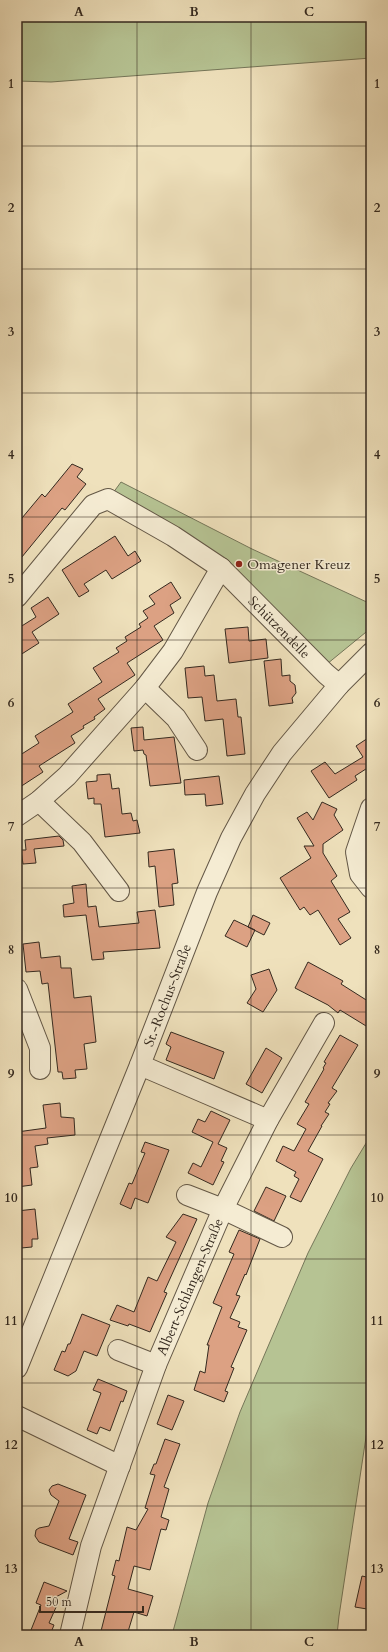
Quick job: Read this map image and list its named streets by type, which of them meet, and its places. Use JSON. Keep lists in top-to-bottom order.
{
  "streets": {
    "street": ["Schützendelle", "St.-Rochus-Straße", "Albert-Schlangen-Straße"]
  },
  "crossings": [
    ["Schützendelle", "St.-Rochus-Straße"]
  ],
  "places": ["Omagener Kreuz"],
  "scale_bar": "50 m",
  "grid": {
    "columns": ["A", "B", "C"],
    "rows": [
      "1",
      "2",
      "3",
      "4",
      "5",
      "6",
      "7",
      "8",
      "9",
      "10",
      "11",
      "12",
      "13"
    ]
  }
}
